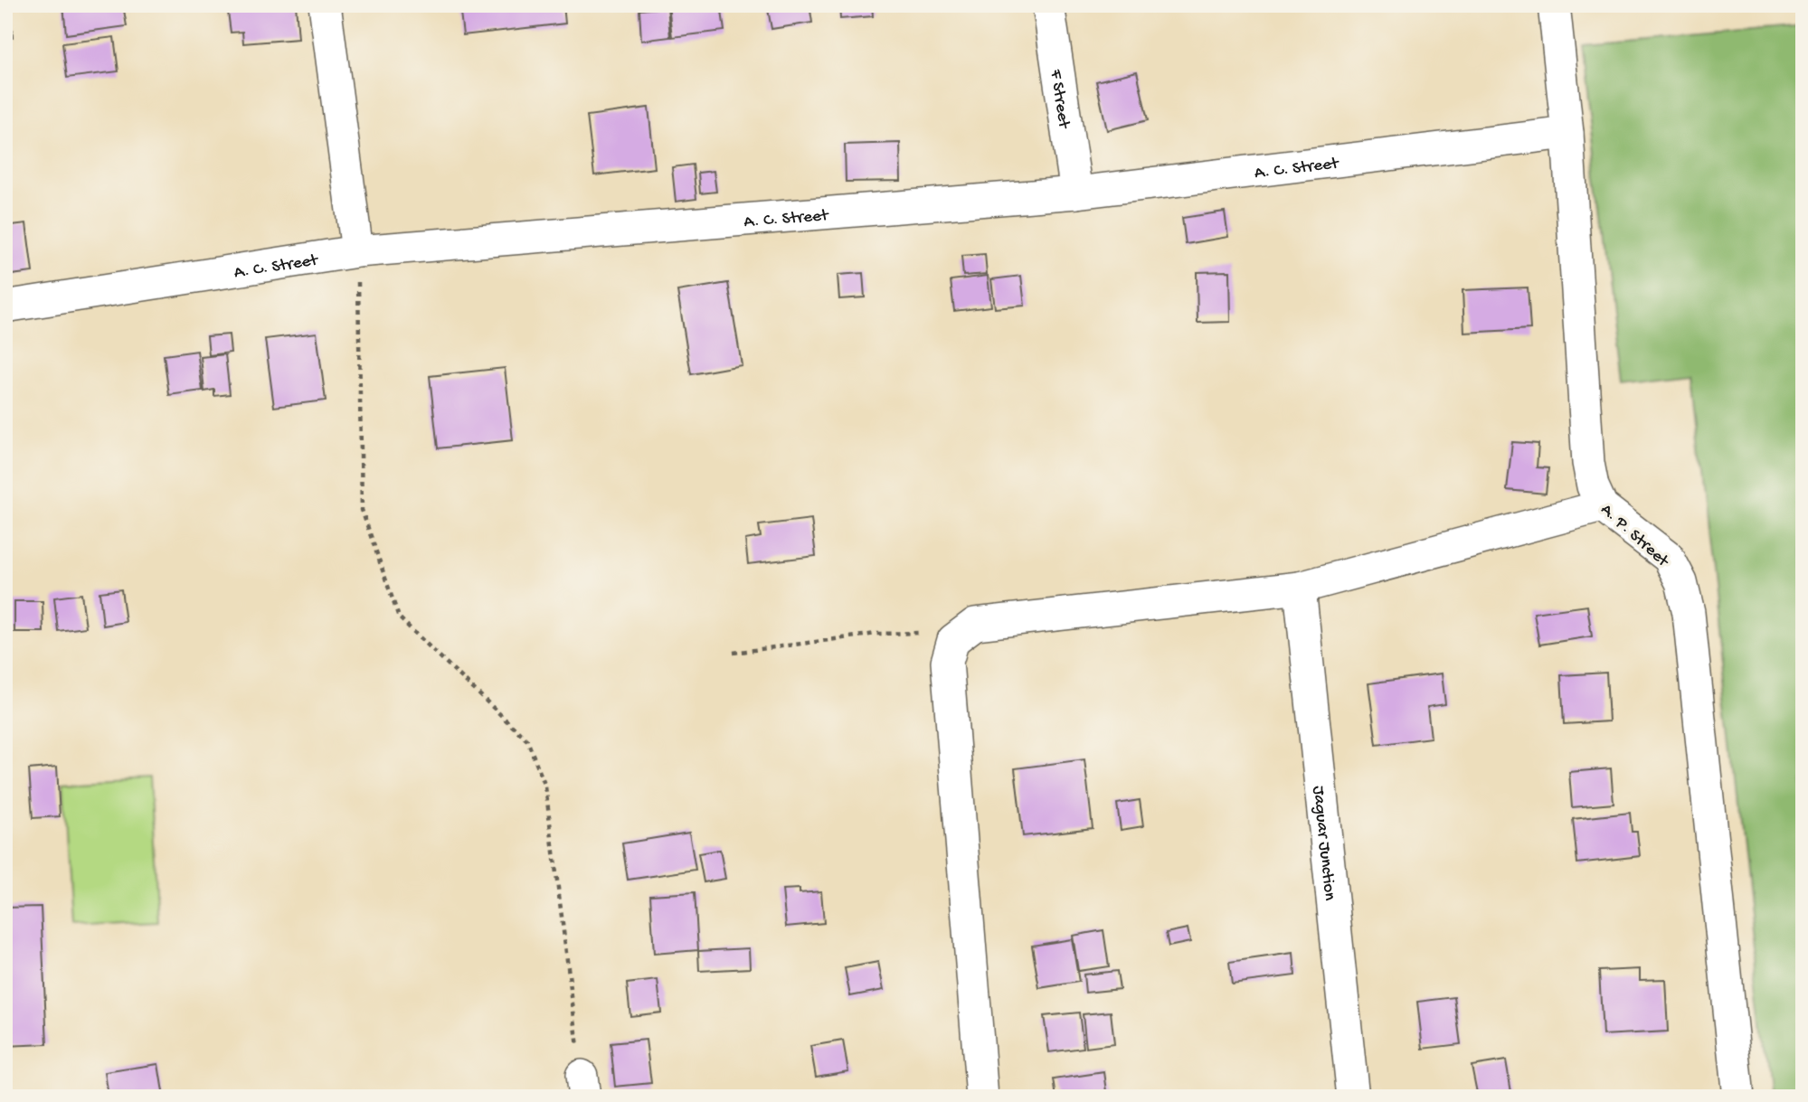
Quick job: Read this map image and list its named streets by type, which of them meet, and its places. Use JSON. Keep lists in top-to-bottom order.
{
  "streets": {
    "street": [
      "F Street",
      "A. C. Street",
      "A. P. Street",
      "Jaguar Junction"
    ]
  },
  "crossings": [
    ["F Street", "A. C. Street"],
    ["A. C. Street", "A. P. Street"]
  ]
}
